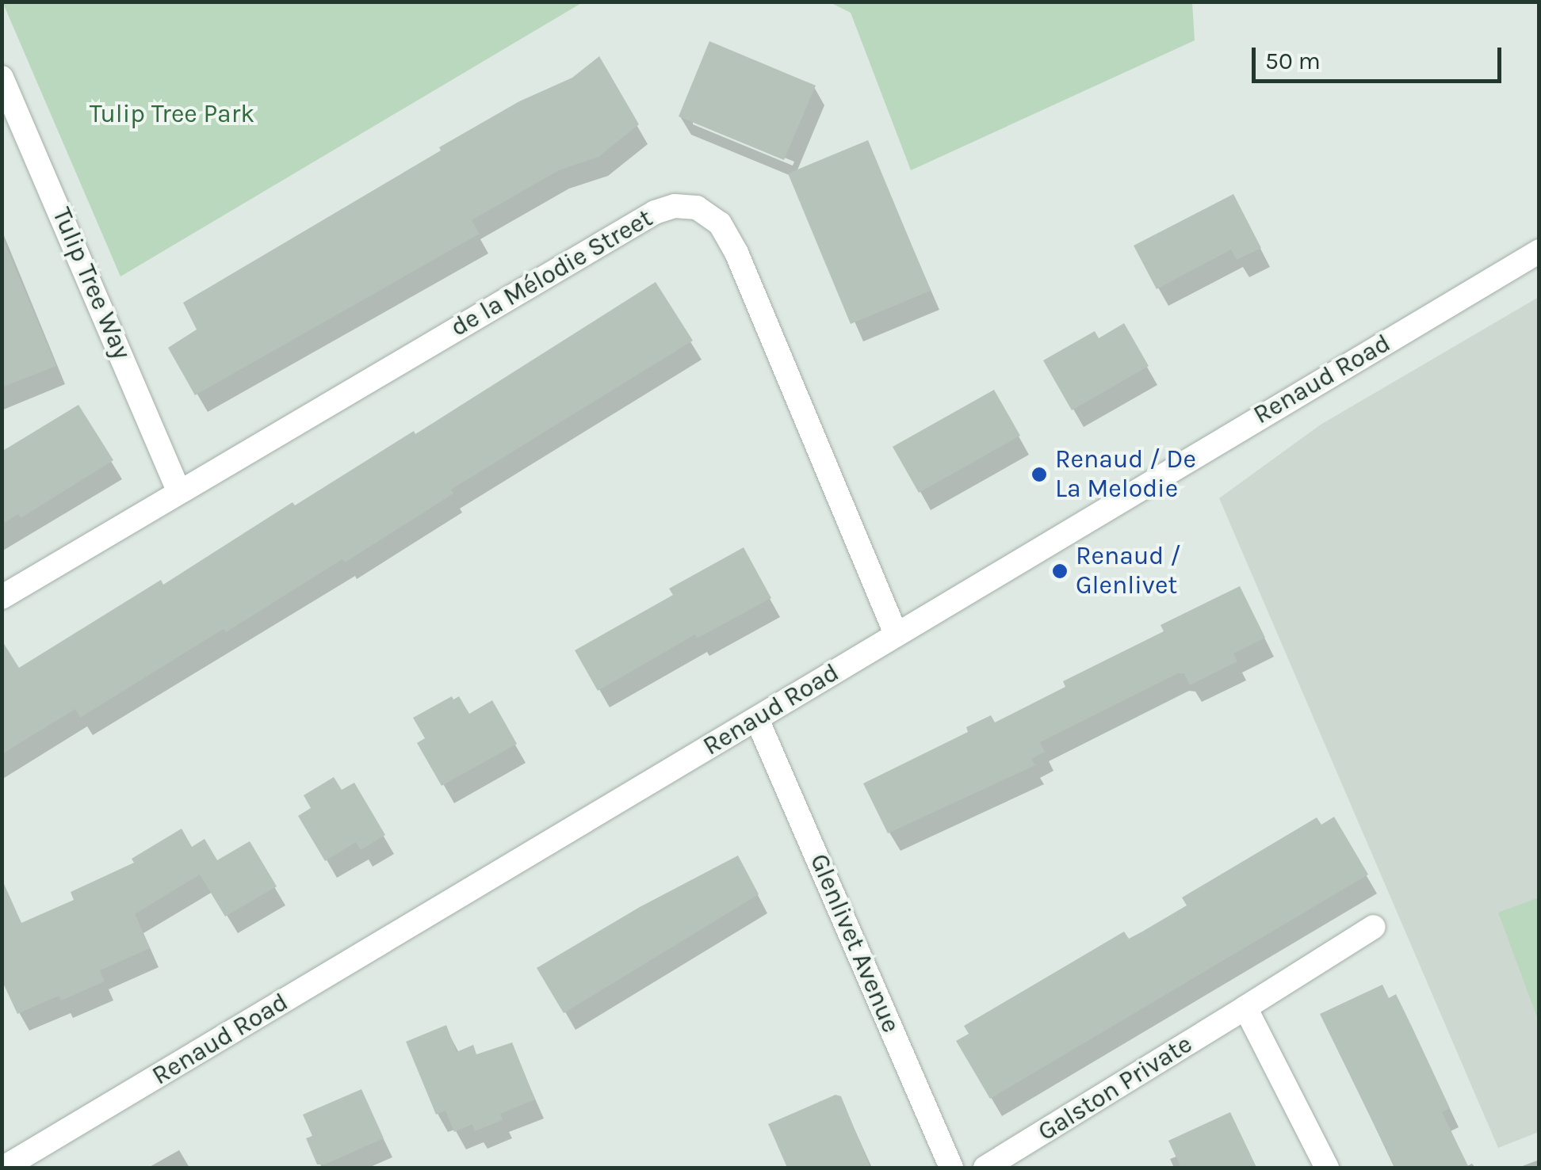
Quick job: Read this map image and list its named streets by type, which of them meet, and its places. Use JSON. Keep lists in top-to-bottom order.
{
  "streets": {
    "street": [
      "de la Mélodie Street",
      "Tulip Tree Way",
      "Renaud Road",
      "Glenlivet Avenue",
      "Galston Private"
    ]
  },
  "crossings": [
    ["de la Mélodie Street", "Tulip Tree Way"],
    ["de la Mélodie Street", "Renaud Road"],
    ["Renaud Road", "Glenlivet Avenue"]
  ],
  "parks": ["Tulip Tree Park"],
  "places": ["Renaud / De La Melodie", "Renaud / Glenlivet"],
  "scale_bar": "50 m"
}
